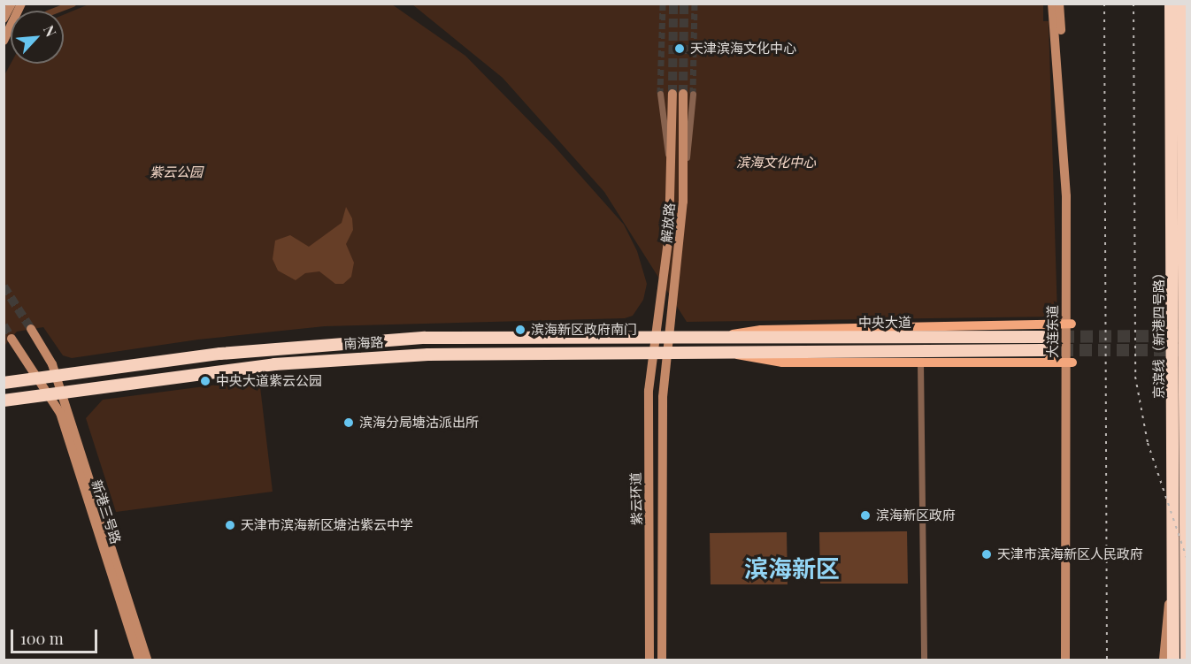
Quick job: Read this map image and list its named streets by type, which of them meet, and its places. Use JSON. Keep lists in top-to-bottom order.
{
  "streets": {
    "highway": ["中央大道", "京滨线（新港四号路）", "南海路"],
    "main road": [
      "解放路",
      "大连东道",
      "紫云环道",
      "新港三号路"
    ]
  },
  "crossings": [
    ["解放路", "南海路"],
    ["解放路", "紫云环道"],
    ["中央大道", "南海路"],
    ["南海路", "紫云环道"],
    ["南海路", "新港三号路"]
  ],
  "districts": ["滨海新区"],
  "parks": ["滨海文化中心", "紫云公园"],
  "places": [
    "天津滨海文化中心",
    "滨海新区政府南门",
    "中央大道紫云公园",
    "滨海分局塘沽派出所",
    "滨海新区政府",
    "天津市滨海新区塘沽紫云中学",
    "天津市滨海新区人民政府"
  ],
  "scale_bar": "100 m",
  "north": "top right"
}
